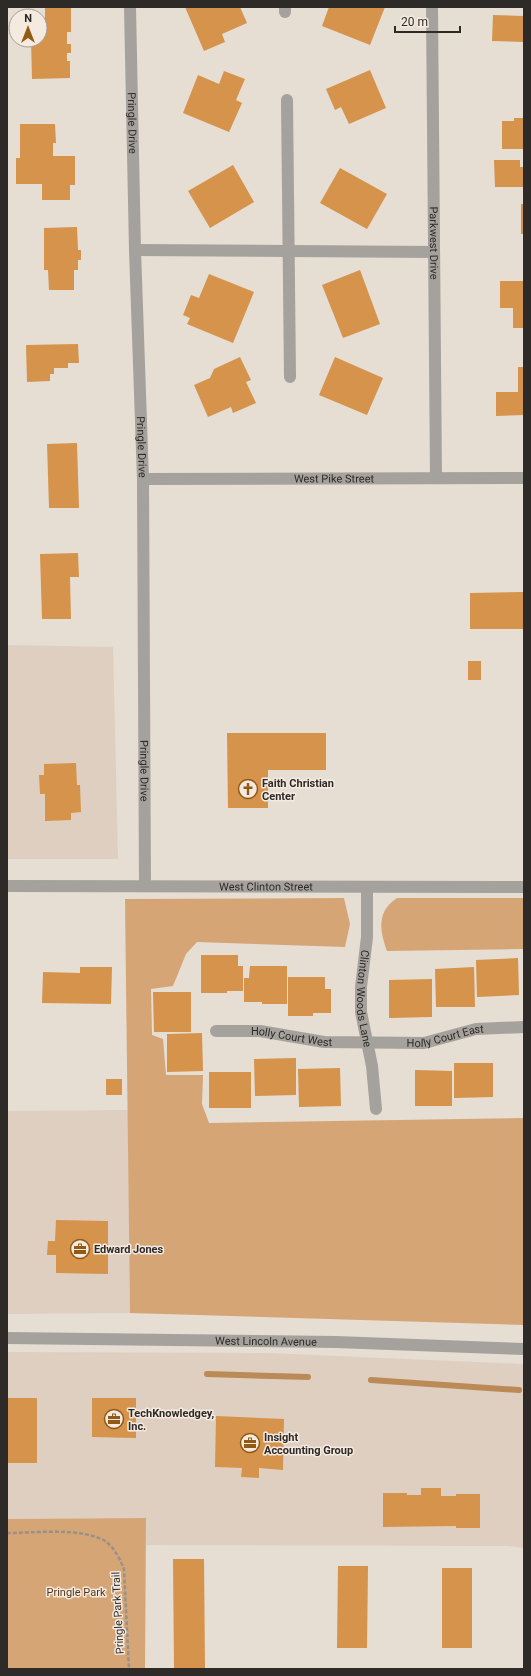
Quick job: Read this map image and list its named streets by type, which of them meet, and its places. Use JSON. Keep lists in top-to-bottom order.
{
  "streets": {
    "street": [
      "Pringle Drive",
      "Parkwest Drive",
      "West Pike Street",
      "West Clinton Street",
      "Clinton Woods Lane",
      "Holly Court West",
      "Holly Court East",
      "West Lincoln Avenue"
    ],
    "path": ["Pringle Park Trail"]
  },
  "crossings": [
    ["Pringle Drive", "West Pike Street"],
    ["Pringle Drive", "West Clinton Street"],
    ["Parkwest Drive", "West Pike Street"],
    ["West Clinton Street", "Clinton Woods Lane"],
    ["Clinton Woods Lane", "Holly Court West"],
    ["Clinton Woods Lane", "Holly Court East"],
    ["Holly Court West", "Holly Court East"]
  ],
  "parks": ["Pringle Park"],
  "places": {
    "church": ["Faith Christian Center"],
    "office": ["Edward Jones", "TechKnowledgey, Inc.", "Insight Accounting Group"]
  },
  "scale_bar": "20 m",
  "north": "top"
}
